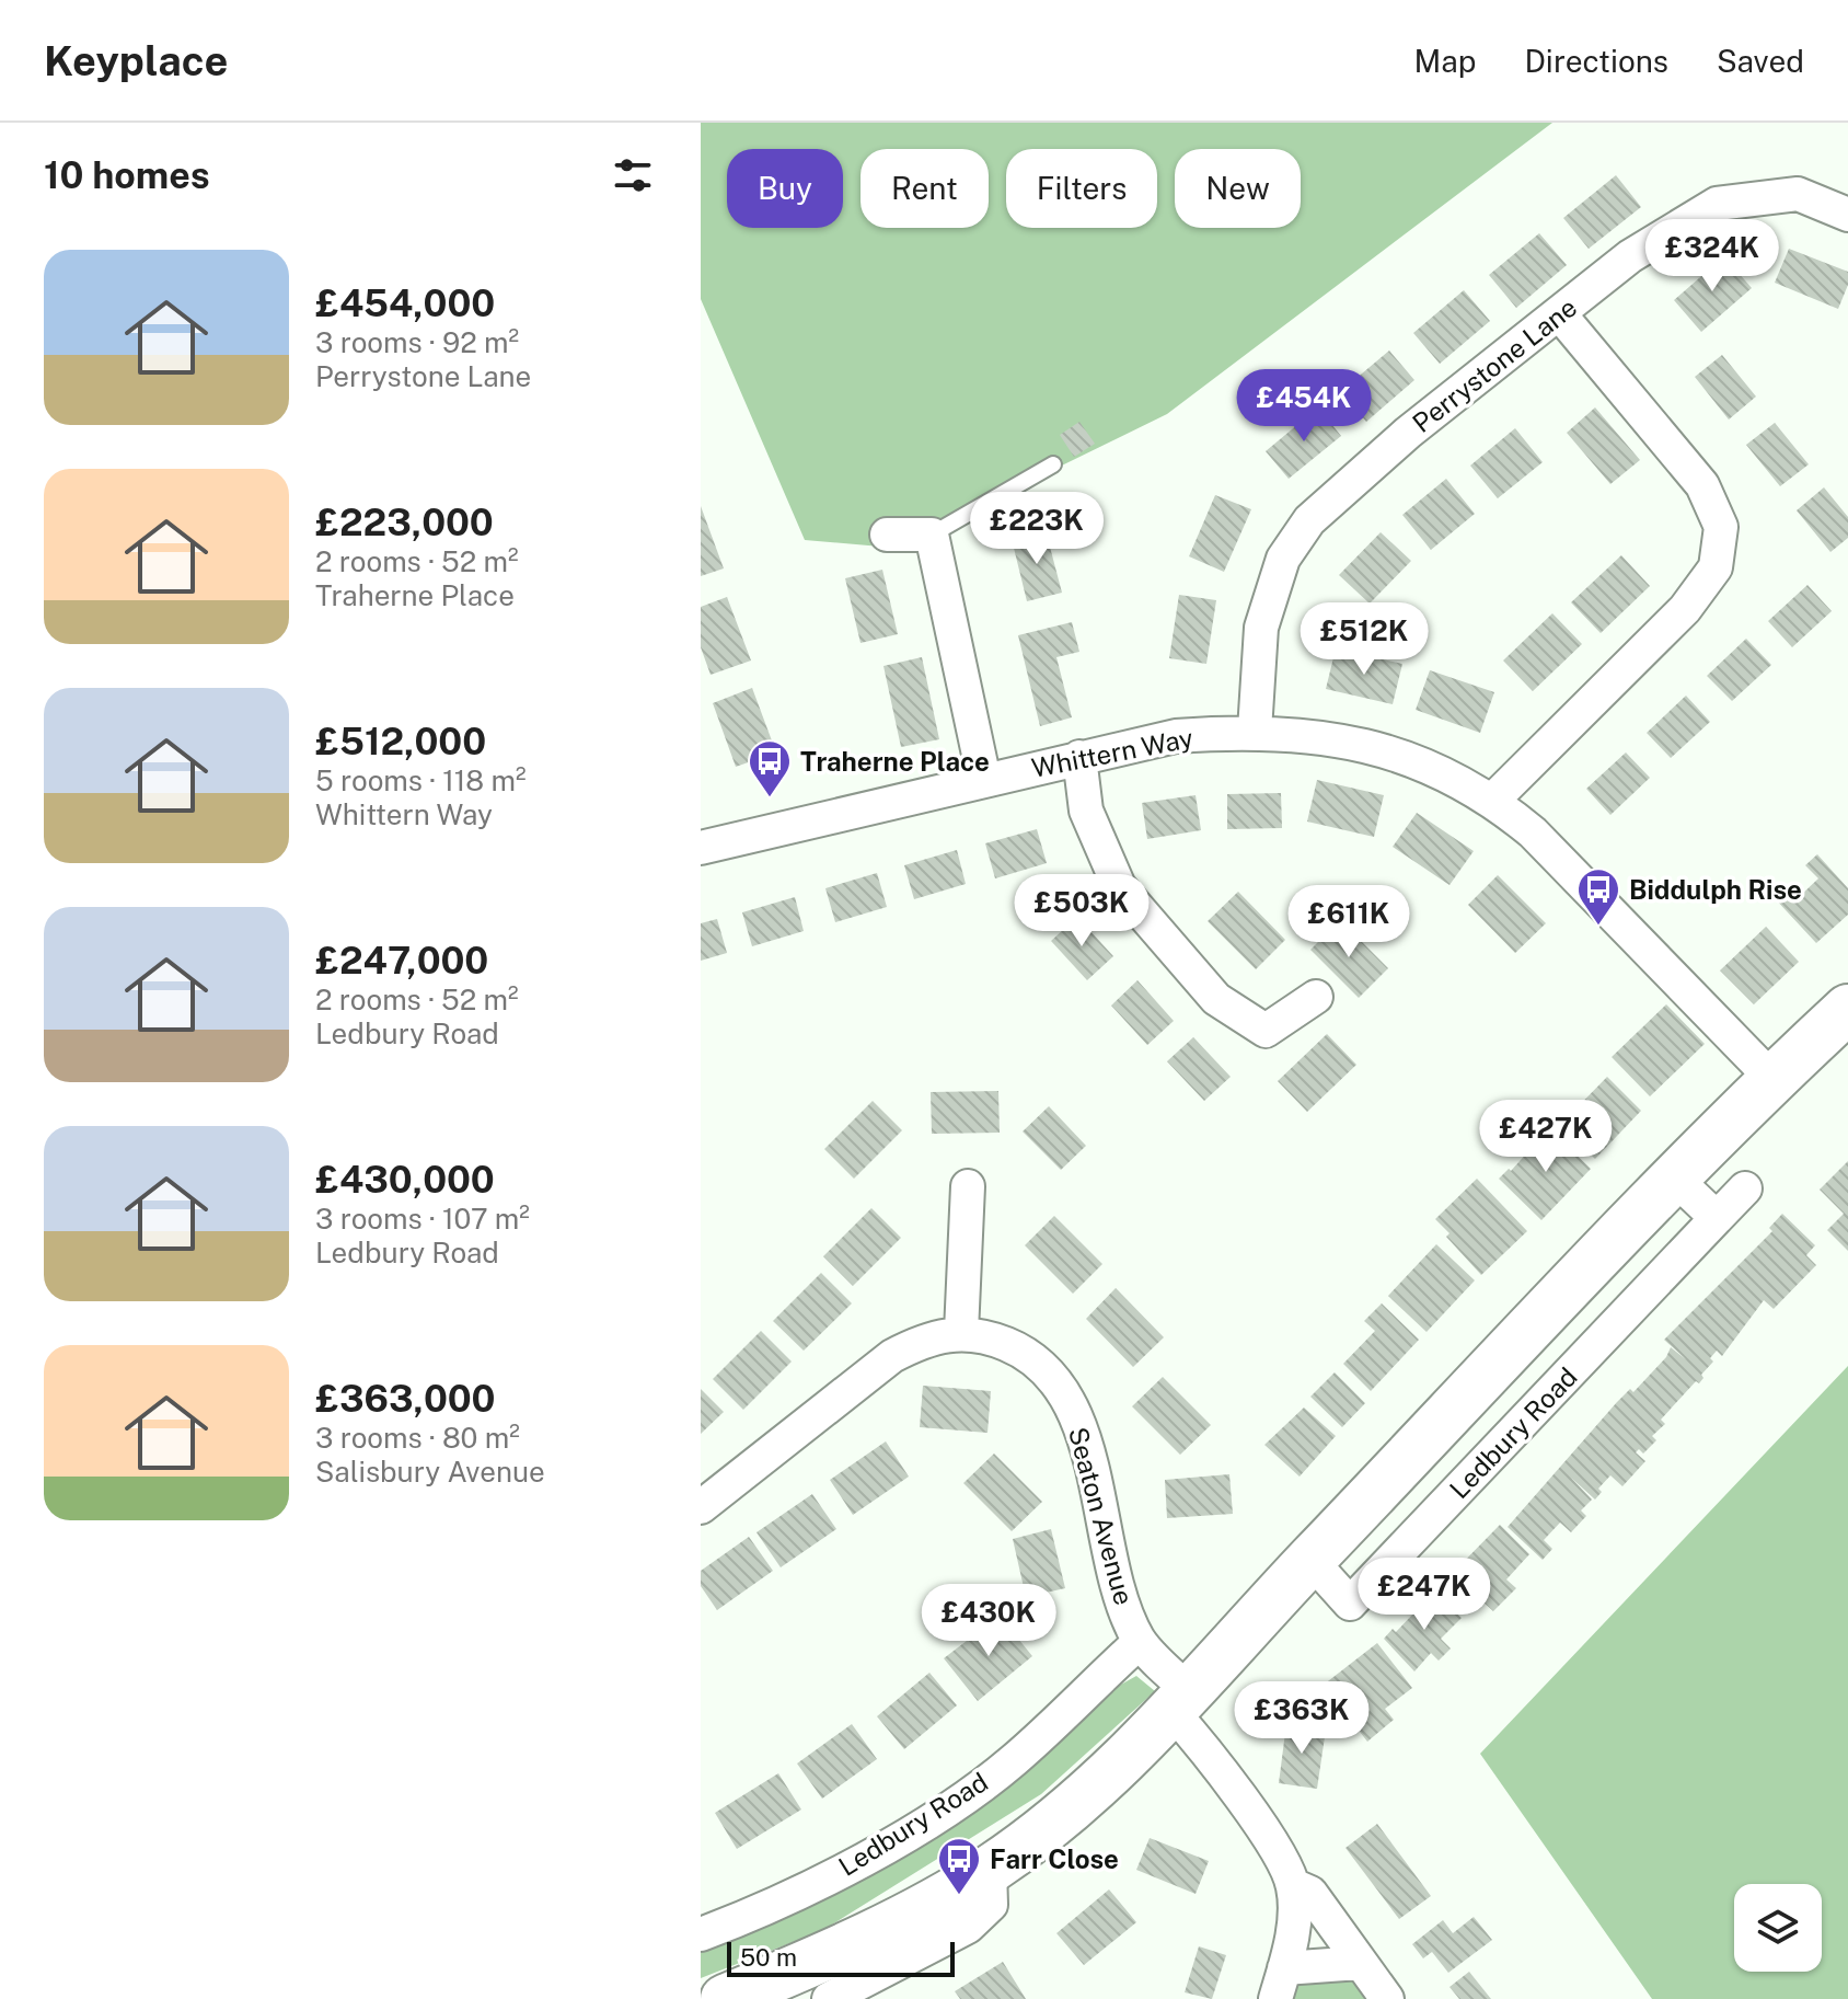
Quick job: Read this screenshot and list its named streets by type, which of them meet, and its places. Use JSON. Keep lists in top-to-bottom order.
{
  "streets": {
    "street": [
      "Perrystone Lane",
      "Whittern Way",
      "Ledbury Road",
      "Seaton Avenue"
    ]
  },
  "crossings": [
    ["Perrystone Lane", "Whittern Way"],
    ["Ledbury Road", "Seaton Avenue"]
  ],
  "places": {
    "bus stop": ["Traherne Place", "Biddulph Rise", "Farr Close"]
  },
  "scale_bar": "50 m",
  "page": {
    "header": "Keyplace",
    "nav": ["Map", "Directions", "Saved"],
    "heading": "10 homes",
    "chip": [
      "Buy",
      "Rent",
      "Filters",
      "New"
    ],
    "price": [
      "£324K",
      "£454K",
      "£223K",
      "£512K",
      "£503K",
      "£611K",
      "£427K",
      "£247K",
      "£430K",
      "£363K"
    ],
    "list": [
      {
        "name": "£454,000",
        "note": "3 rooms · 92 m² · Perrystone Lane"
      },
      {
        "name": "£223,000",
        "note": "2 rooms · 52 m² · Traherne Place"
      },
      {
        "name": "£512,000",
        "note": "5 rooms · 118 m² · Whittern Way"
      },
      {
        "name": "£247,000",
        "note": "2 rooms · 52 m² · Ledbury Road"
      },
      {
        "name": "£430,000",
        "note": "3 rooms · 107 m² · Ledbury Road"
      },
      {
        "name": "£363,000",
        "note": "3 rooms · 80 m² · Salisbury Avenue"
      }
    ],
    "scale": "50 m"
  }
}
